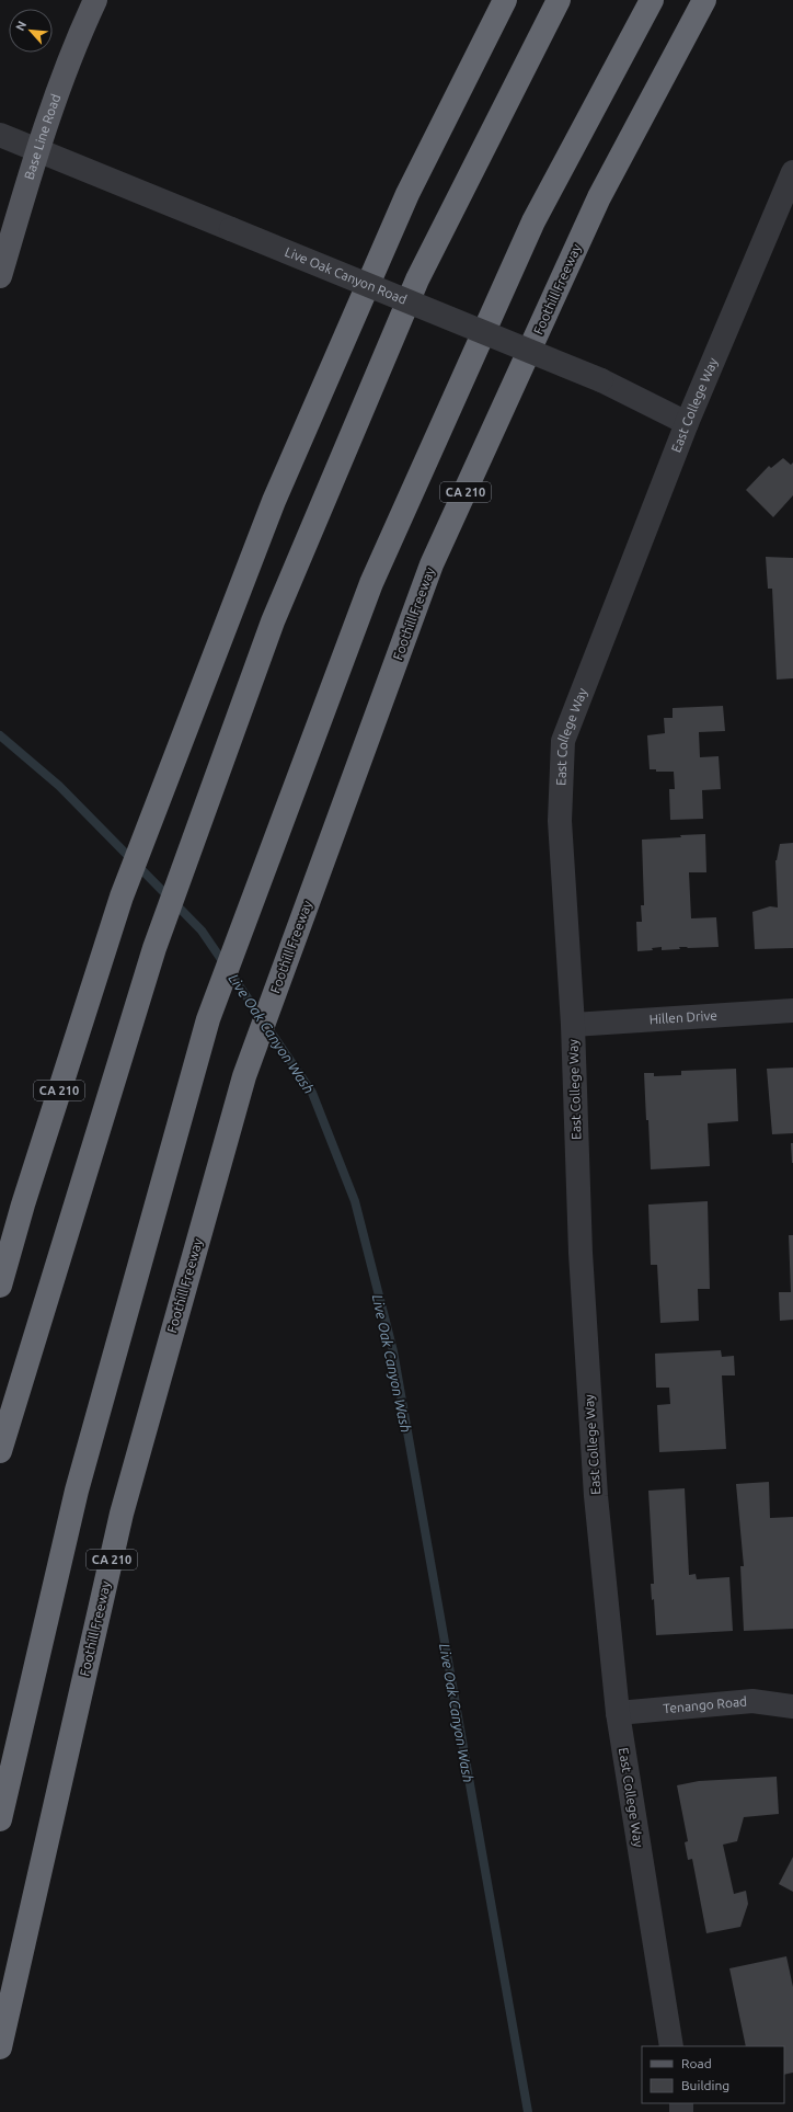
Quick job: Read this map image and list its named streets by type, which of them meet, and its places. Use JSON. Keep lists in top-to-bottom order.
{
  "streets": {
    "highway": ["Foothill Freeway", "CA 210"],
    "main road": ["Base Line Road"],
    "street": [
      "Live Oak Canyon Road",
      "East College Way",
      "Hillen Drive",
      "Tenango Road"
    ]
  },
  "crossings": [
    ["Base Line Road", "Live Oak Canyon Road"],
    ["Live Oak Canyon Road", "East College Way"],
    ["East College Way", "Hillen Drive"],
    ["East College Way", "Tenango Road"]
  ],
  "water": ["Live Oak Canyon Wash"],
  "legend": ["Road", "Building"],
  "north": "top left"
}
